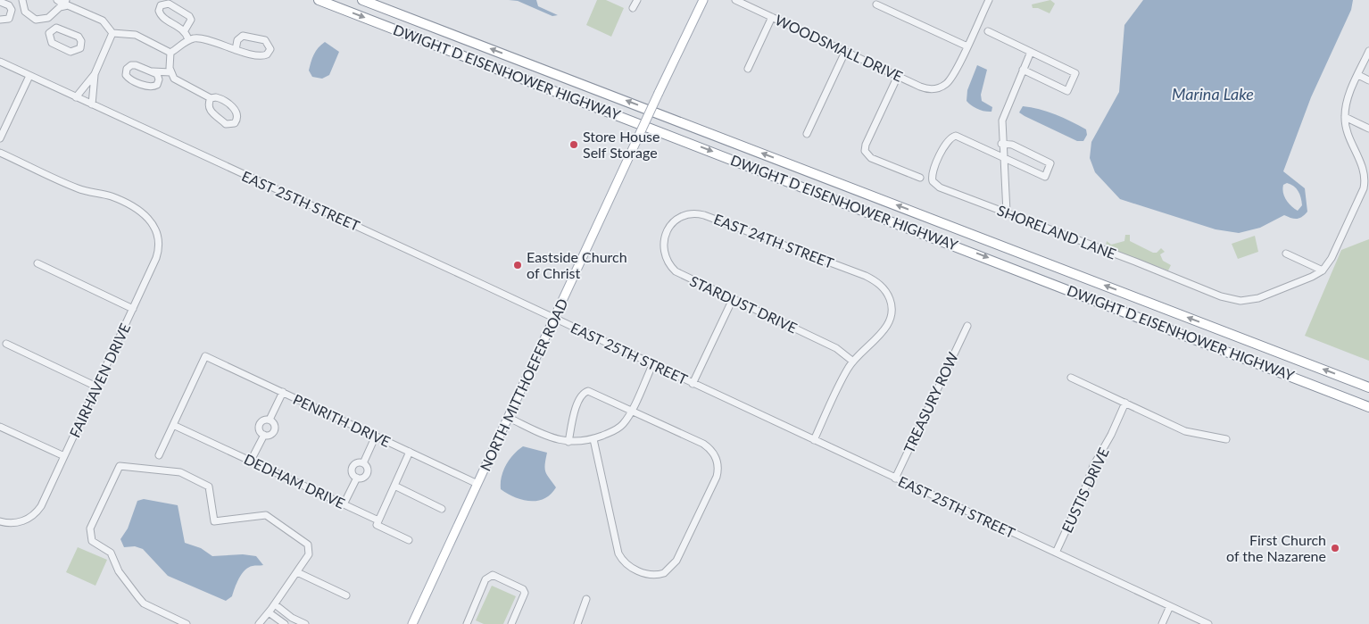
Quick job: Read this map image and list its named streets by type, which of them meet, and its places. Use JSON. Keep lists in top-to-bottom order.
{
  "streets": {
    "highway": ["DWIGHT D EISENHOWER HIGHWAY"],
    "main road": ["NORTH MITTHOEFER ROAD"],
    "street": [
      "WOODSMALL DRIVE",
      "EAST 25TH STREET",
      "SHORELAND LANE",
      "EAST 24TH STREET",
      "STARDUST DRIVE",
      "FAIRHAVEN DRIVE",
      "TREASURY ROW",
      "PENRITH DRIVE",
      "DEDHAM DRIVE",
      "EUSTIS DRIVE"
    ]
  },
  "crossings": [
    ["EAST 25TH STREET", "NORTH MITTHOEFER ROAD"],
    ["EAST 25TH STREET", "TREASURY ROW"],
    ["EAST 25TH STREET", "EUSTIS DRIVE"],
    ["EAST 24TH STREET", "STARDUST DRIVE"],
    ["NORTH MITTHOEFER ROAD", "PENRITH DRIVE"],
    ["PENRITH DRIVE", "DEDHAM DRIVE"]
  ],
  "water": ["Marina Lake"],
  "places": ["Store House Self Storage", "Eastside Church of Christ", "First Church of the Nazarene"]
}
